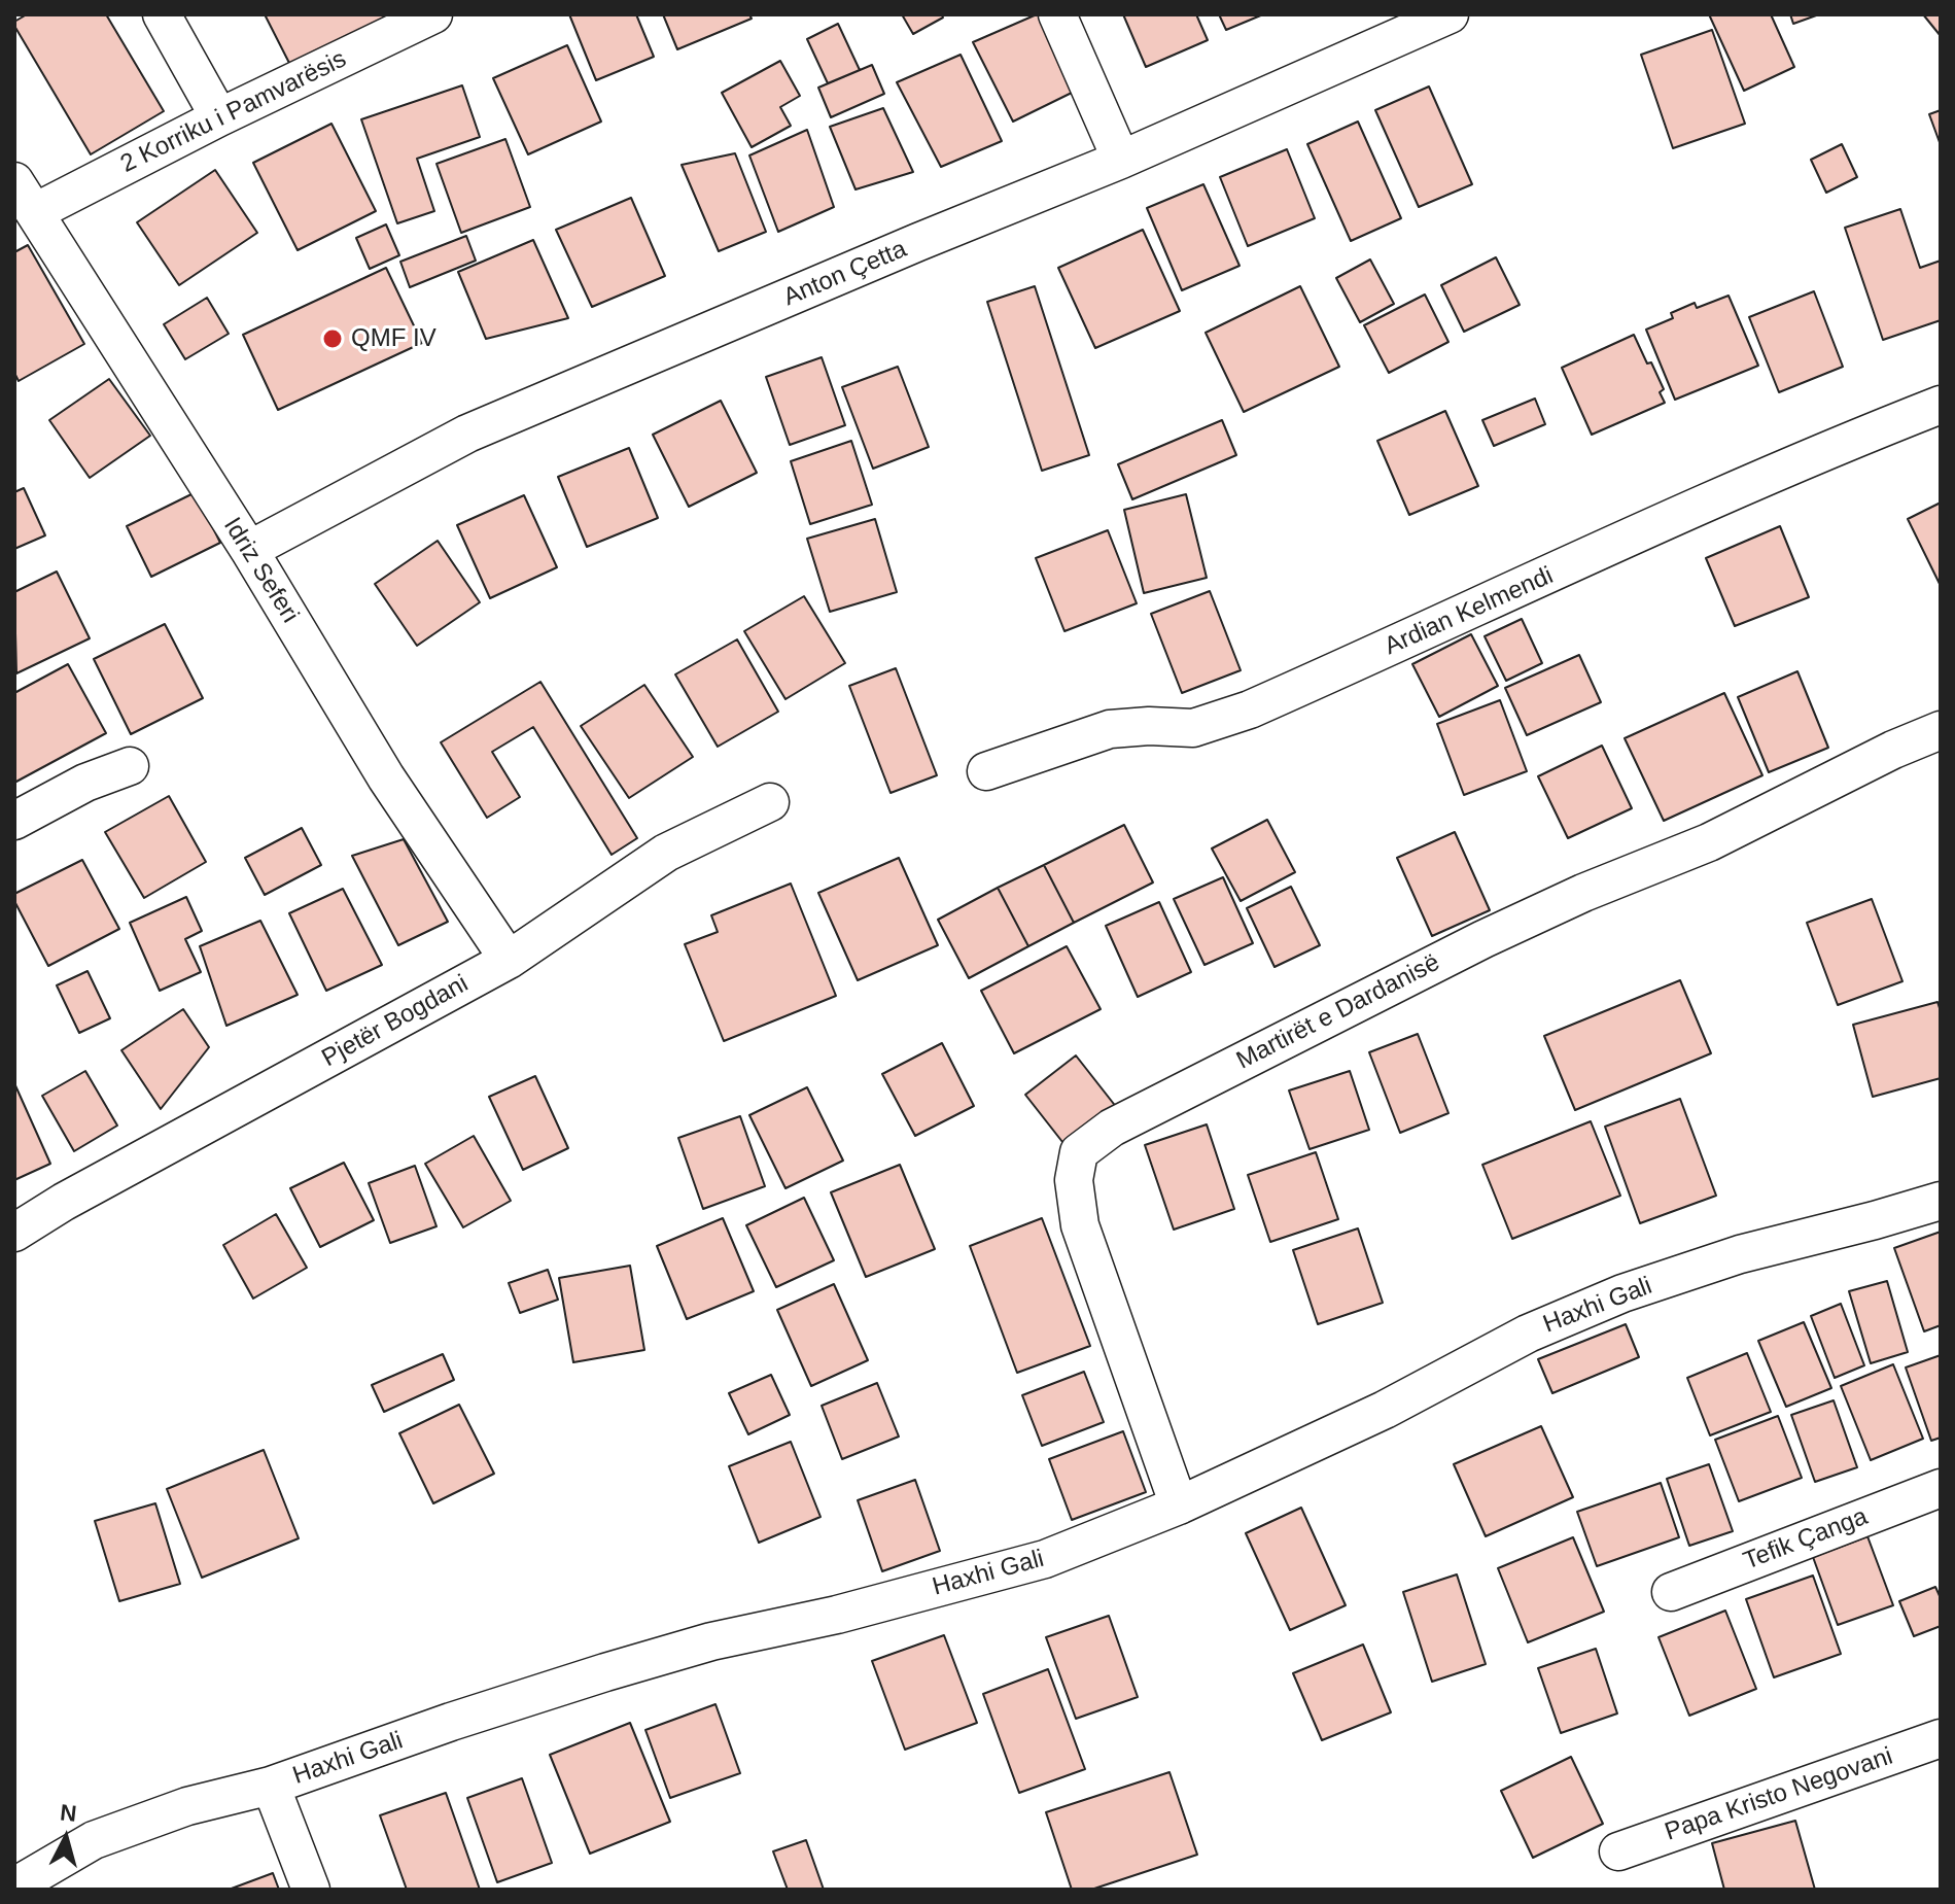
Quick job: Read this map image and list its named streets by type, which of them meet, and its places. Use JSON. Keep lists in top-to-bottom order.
{
  "streets": {
    "street": [
      "2 Korriku i Pamvarësis",
      "Anton Çetta",
      "Idriz Seferi",
      "Ardian Kelmendi",
      "Martirët e Dardanisë",
      "Pjetër Bogdani",
      "Haxhi Gali",
      "Tefik Çanga",
      "Papa Kristo Negovani"
    ]
  },
  "crossings": [
    ["2 Korriku i Pamvarësis", "Idriz Seferi"],
    ["Anton Çetta", "Idriz Seferi"],
    ["Idriz Seferi", "Pjetër Bogdani"],
    ["Martirët e Dardanisë", "Haxhi Gali"]
  ],
  "places": ["QMF IV"],
  "north": "top"
}
